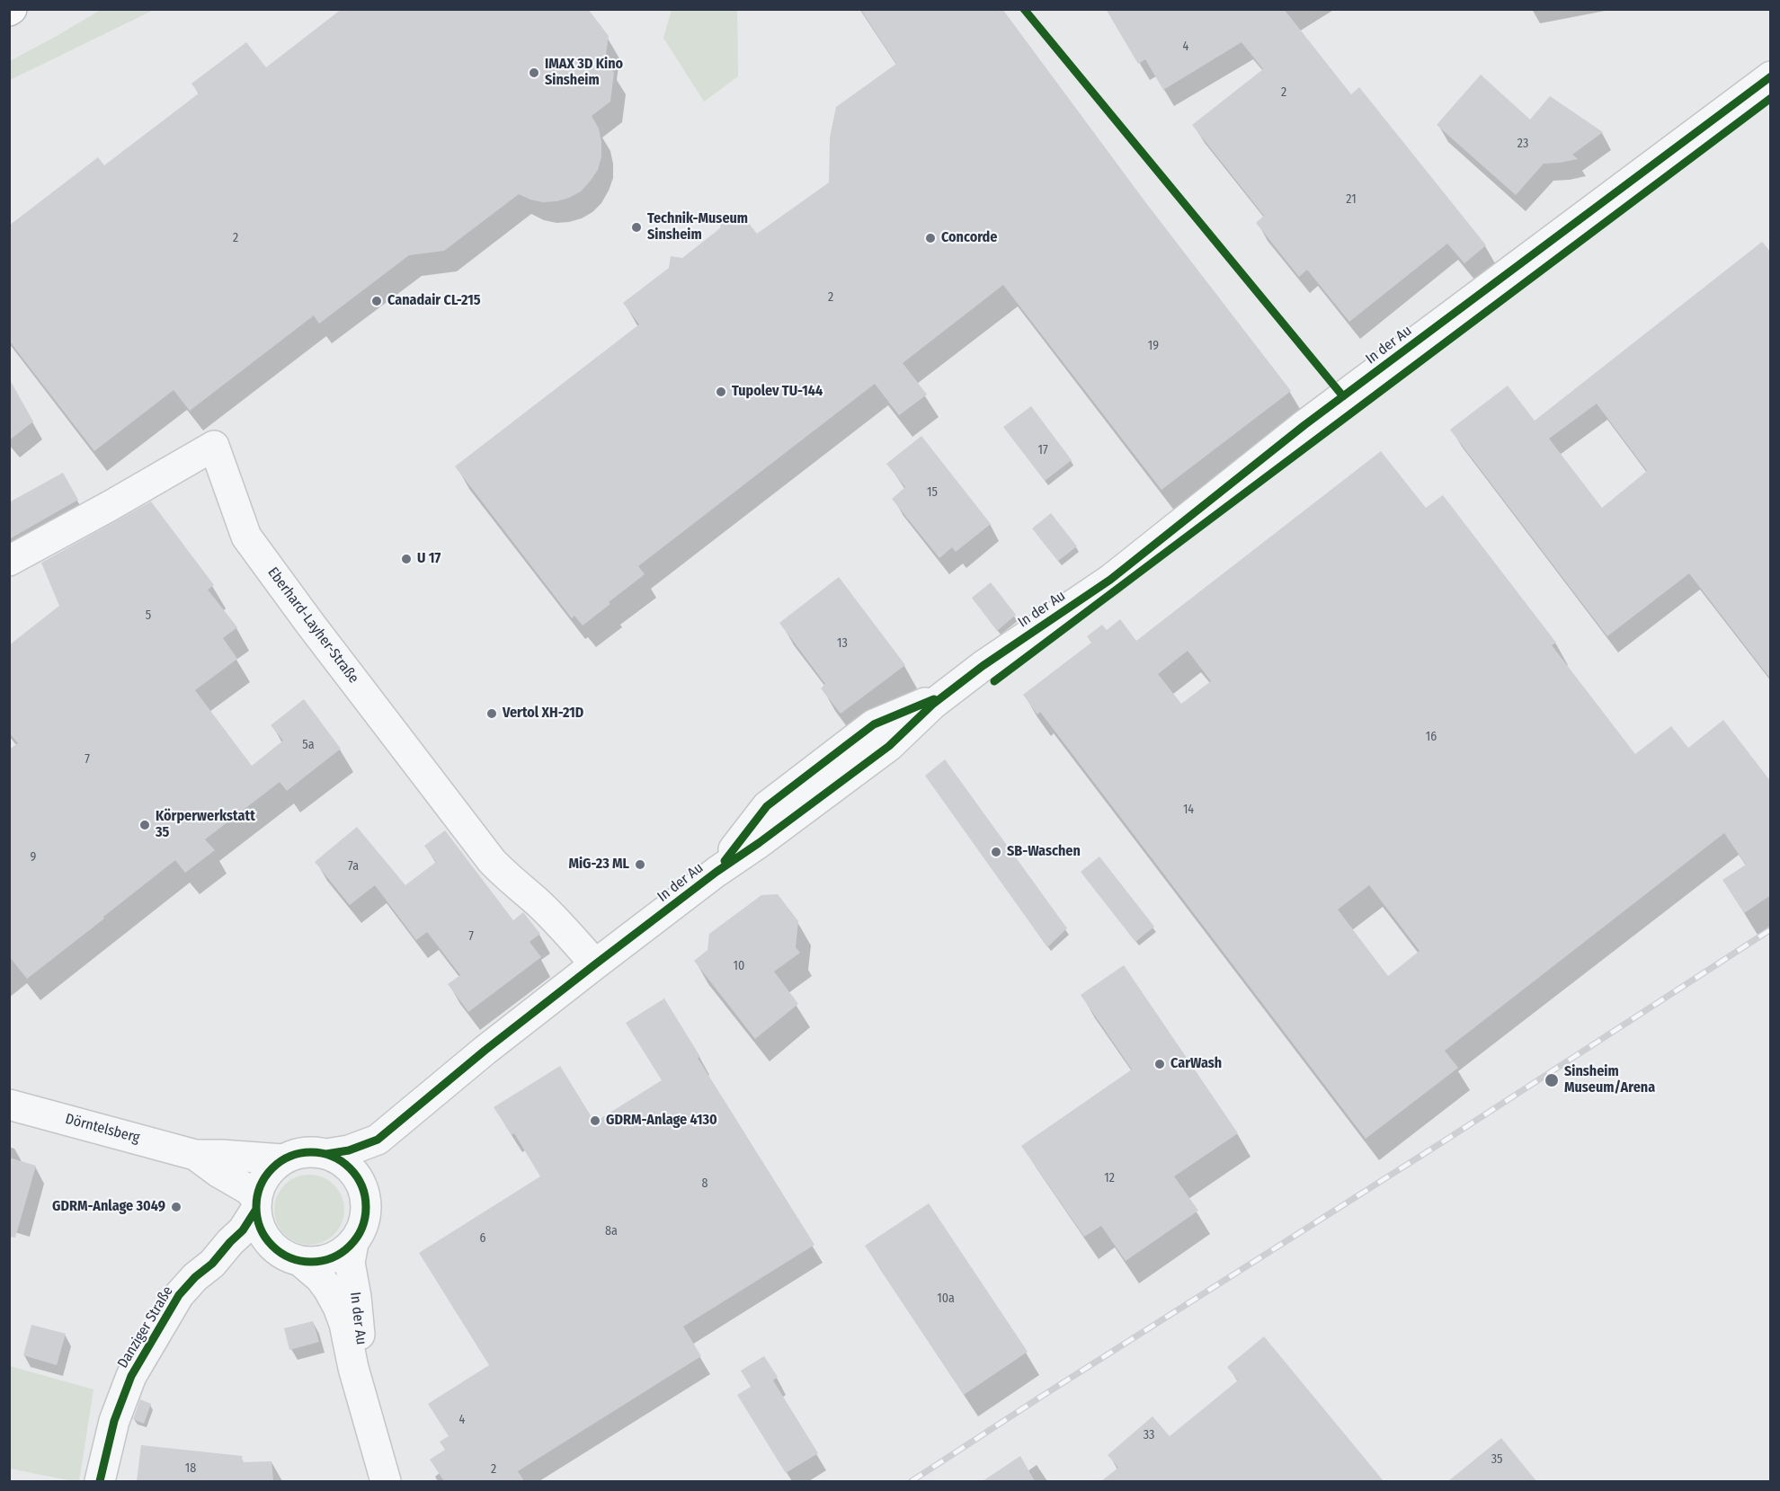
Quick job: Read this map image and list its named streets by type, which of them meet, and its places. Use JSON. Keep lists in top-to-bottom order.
{
  "streets": {
    "street": [
      "In der Au",
      "Eberhard-Layher-Straße",
      "Dörntelsberg",
      "Danziger Straße"
    ]
  },
  "crossings": [
    ["In der Au", "Eberhard-Layher-Straße"],
    ["In der Au", "Dörntelsberg"],
    ["In der Au", "Danziger Straße"],
    ["Dörntelsberg", "Danziger Straße"]
  ],
  "places": [
    "IMAX 3D Kino Sinsheim",
    "Technik-Museum Sinsheim",
    "Concorde",
    "Canadair CL-215",
    "Tupolev TU-144",
    "U 17",
    "Vertol XH-21D",
    "Körperwerkstatt 35",
    "SB-Waschen",
    "MiG-23 ML",
    "CarWash",
    "Sinsheim Museum/Arena",
    "GDRM-Anlage 4130",
    "GDRM-Anlage 3049"
  ],
  "house_numbers": [
    "4",
    "2",
    "23",
    "21",
    "2",
    "2",
    "19",
    "17",
    "15",
    "5",
    "13",
    "16",
    "5a",
    "7",
    "14",
    "9",
    "7a",
    "7",
    "10",
    "12",
    "8",
    "8a",
    "6",
    "10a",
    "4",
    "33",
    "35",
    "18",
    "2"
  ]
}
